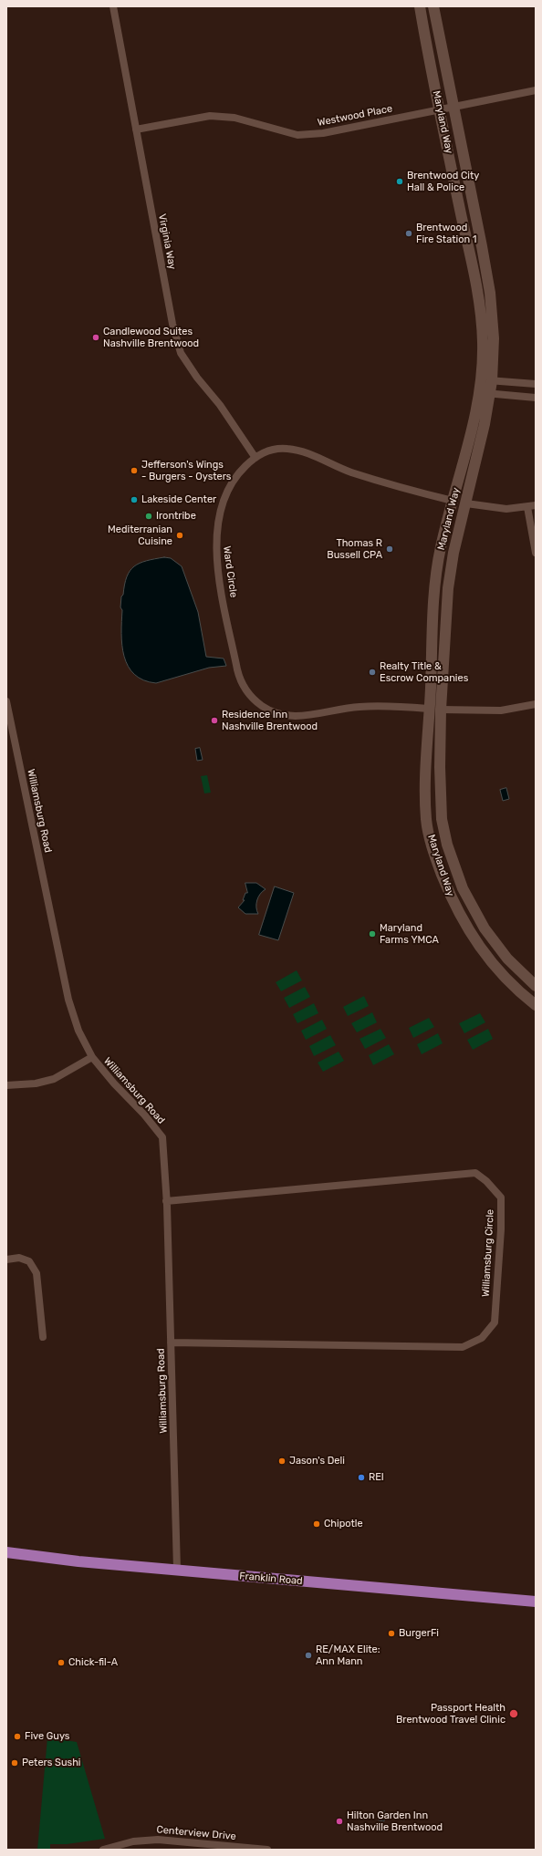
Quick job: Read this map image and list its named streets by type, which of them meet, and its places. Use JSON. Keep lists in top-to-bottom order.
{
  "streets": {
    "main road": ["Maryland Way", "Franklin Road"],
    "street": [
      "Westwood Place",
      "Virginia Way",
      "Ward Circle",
      "Williamsburg Road",
      "Williamsburg Circle",
      "Centerview Drive"
    ]
  },
  "crossings": [
    ["Westwood Place", "Maryland Way"],
    ["Westwood Place", "Virginia Way"],
    ["Maryland Way", "Ward Circle"],
    ["Virginia Way", "Ward Circle"],
    ["Williamsburg Road", "Williamsburg Circle"],
    ["Williamsburg Road", "Franklin Road"]
  ],
  "places": [
    "Brentwood City Hall & Police",
    "Brentwood Fire Station 1",
    "Candlewood Suites Nashville Brentwood",
    "Jefferson's Wings - Burgers - Oysters",
    "Lakeside Center",
    "Irontribe",
    "Mediterranian Cuisine",
    "Thomas R Bussell CPA",
    "Realty Title & Escrow Companies",
    "Residence Inn Nashville Brentwood",
    "Maryland Farms YMCA",
    "Jason's Deli",
    "REI",
    "Chipotle",
    "BurgerFi",
    "RE/MAX Elite: Ann Mann",
    "Chick-fil-A",
    "Passport Health Brentwood Travel Clinic",
    "Five Guys",
    "Peters Sushi",
    "Hilton Garden Inn Nashville Brentwood"
  ]
}
